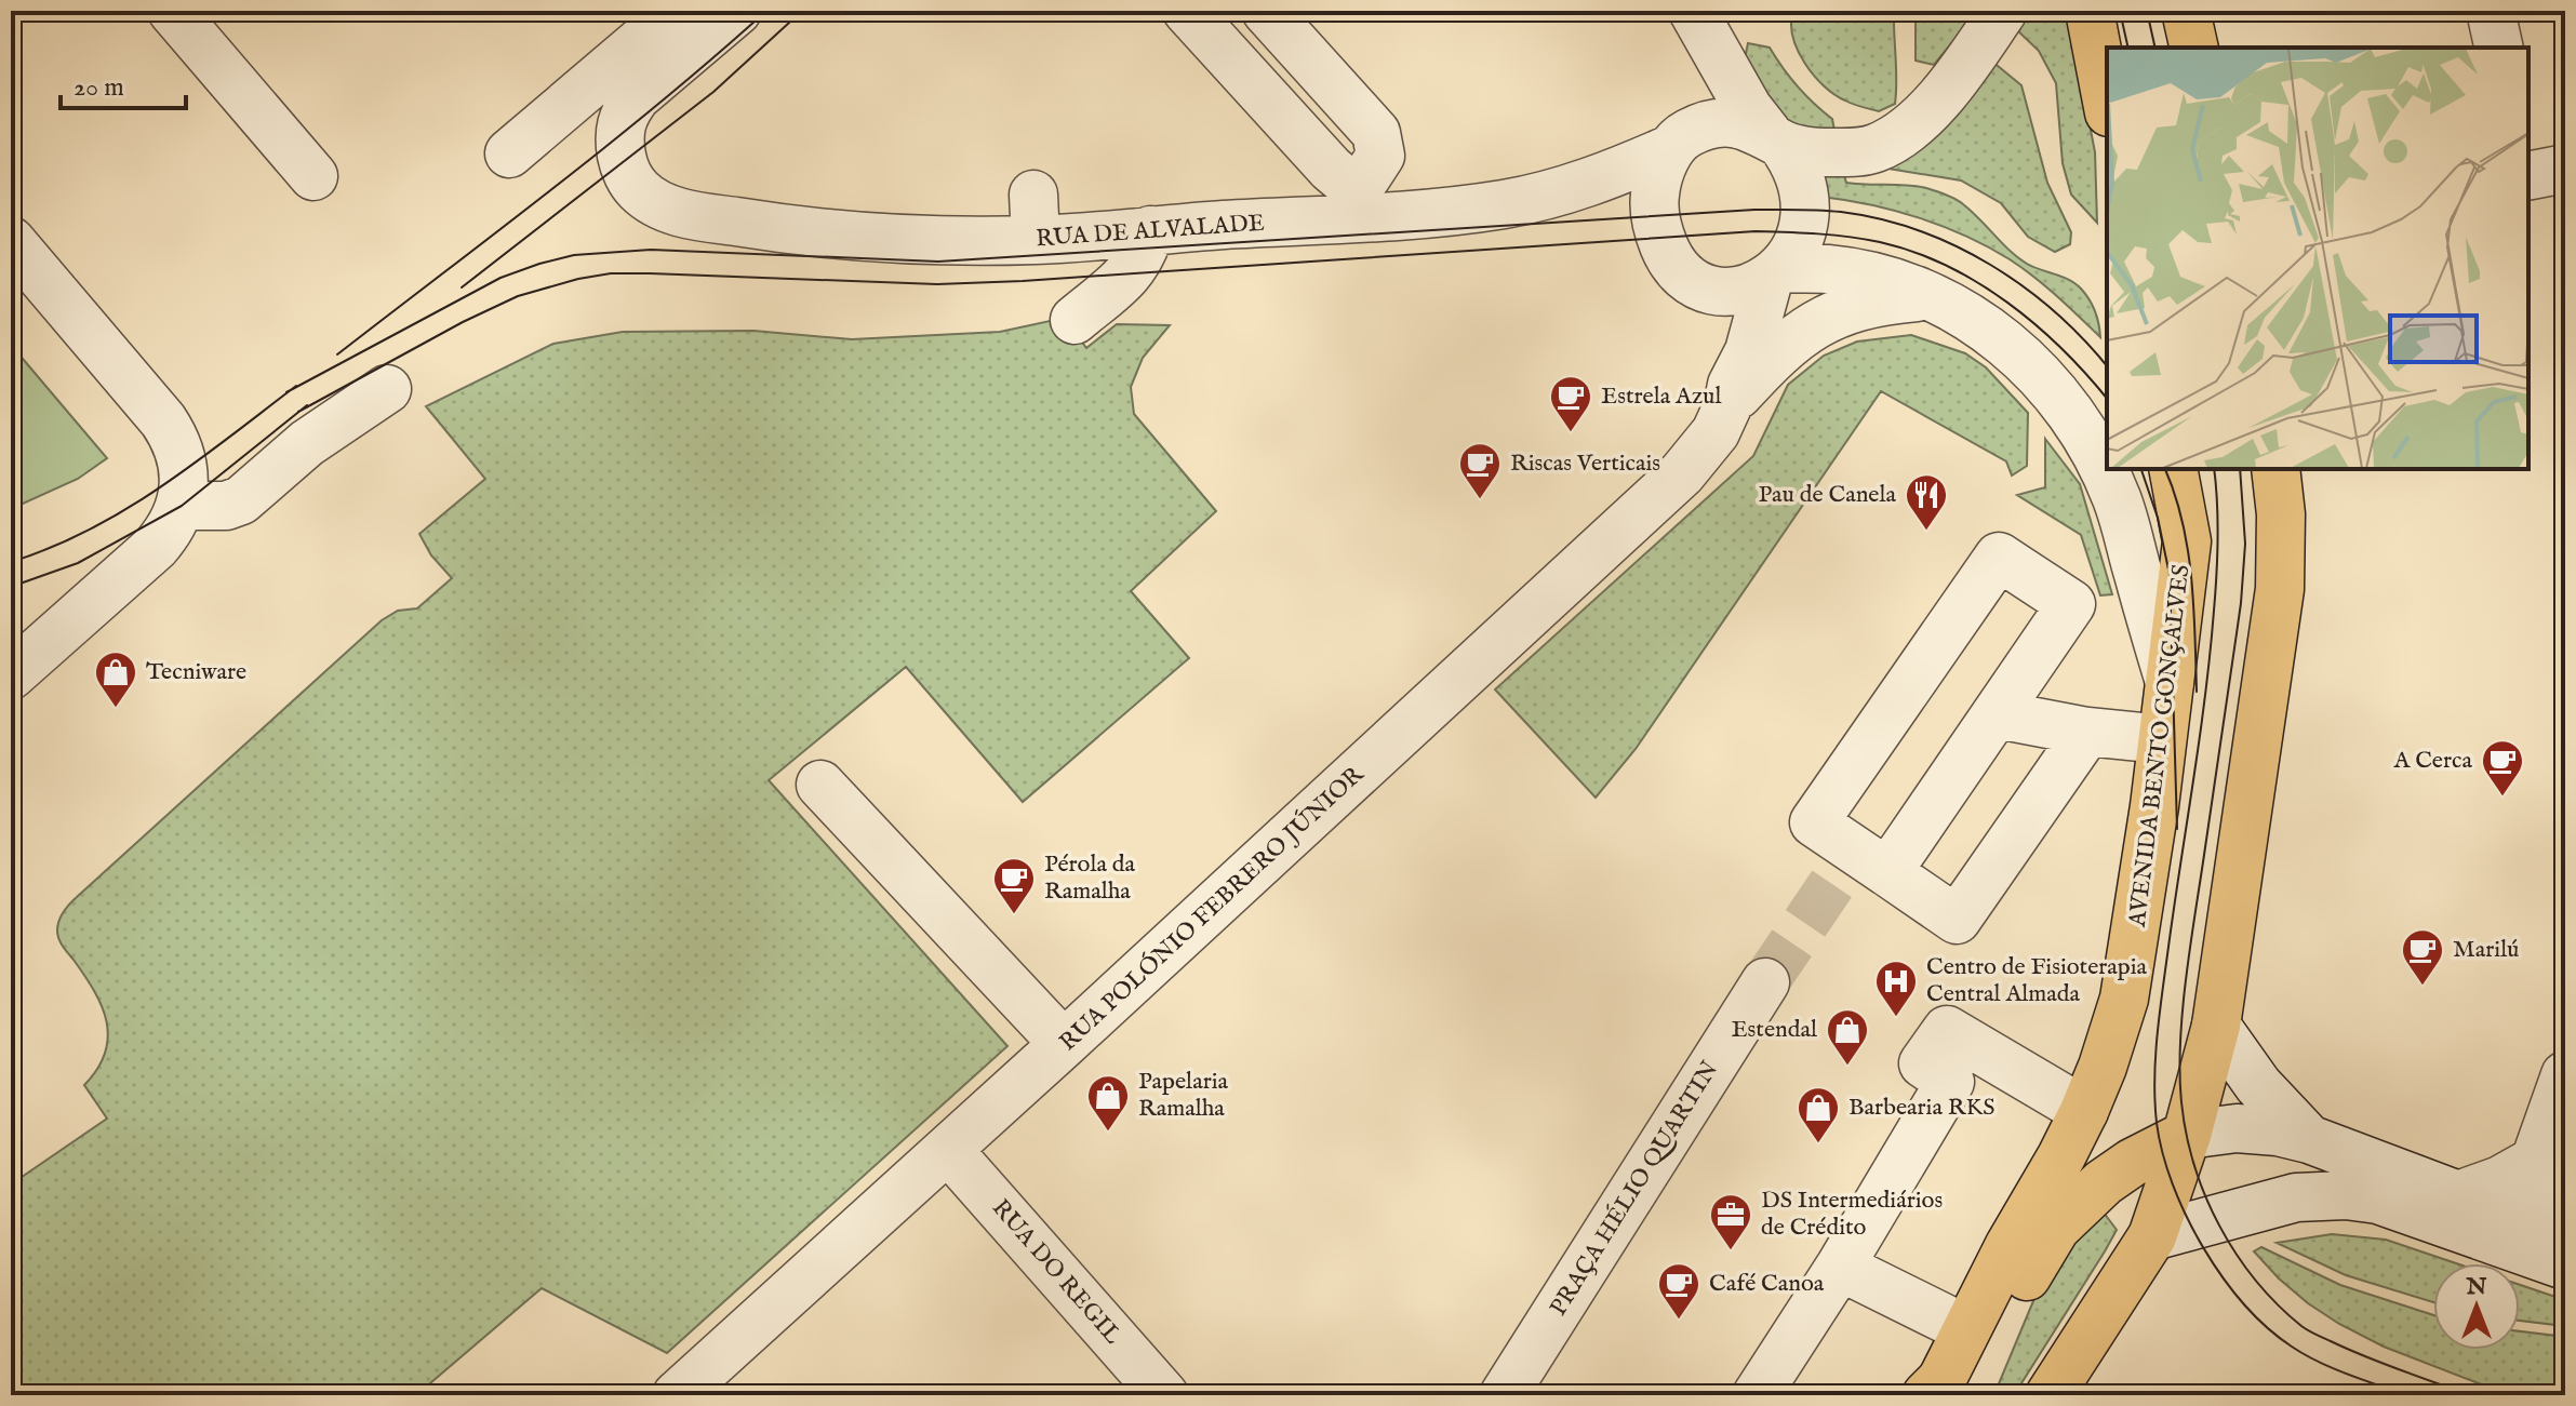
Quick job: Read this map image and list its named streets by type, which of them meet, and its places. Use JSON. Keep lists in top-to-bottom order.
{
  "streets": {
    "main road": ["AVENIDA BENTO GONÇALVES"],
    "street": [
      "RUA DE ALVALADE",
      "RUA POLÓNIO FEBRERO JÚNIOR",
      "PRAÇA HÉLIO QUARTIN",
      "RUA DO REGIL"
    ]
  },
  "crossings": [
    ["RUA DE ALVALADE", "RUA POLÓNIO FEBRERO JÚNIOR"],
    ["RUA POLÓNIO FEBRERO JÚNIOR", "RUA DO REGIL"]
  ],
  "places": {
    "cafe": [
      "Estrela Azul",
      "Riscas Verticais",
      "A Cerca",
      "Pérola da Ramalha",
      "Marilú",
      "Café Canoa"
    ],
    "restaurant": ["Pau de Canela"],
    "shop": [
      "Tecniware",
      "Estendal",
      "Papelaria Ramalha",
      "Barbearia RKS"
    ],
    "hospital": ["Centro de Fisioterapia Central Almada"],
    "office": ["DS Intermediários de Crédito"]
  },
  "scale_bar": "20 m",
  "north": "top"
}
